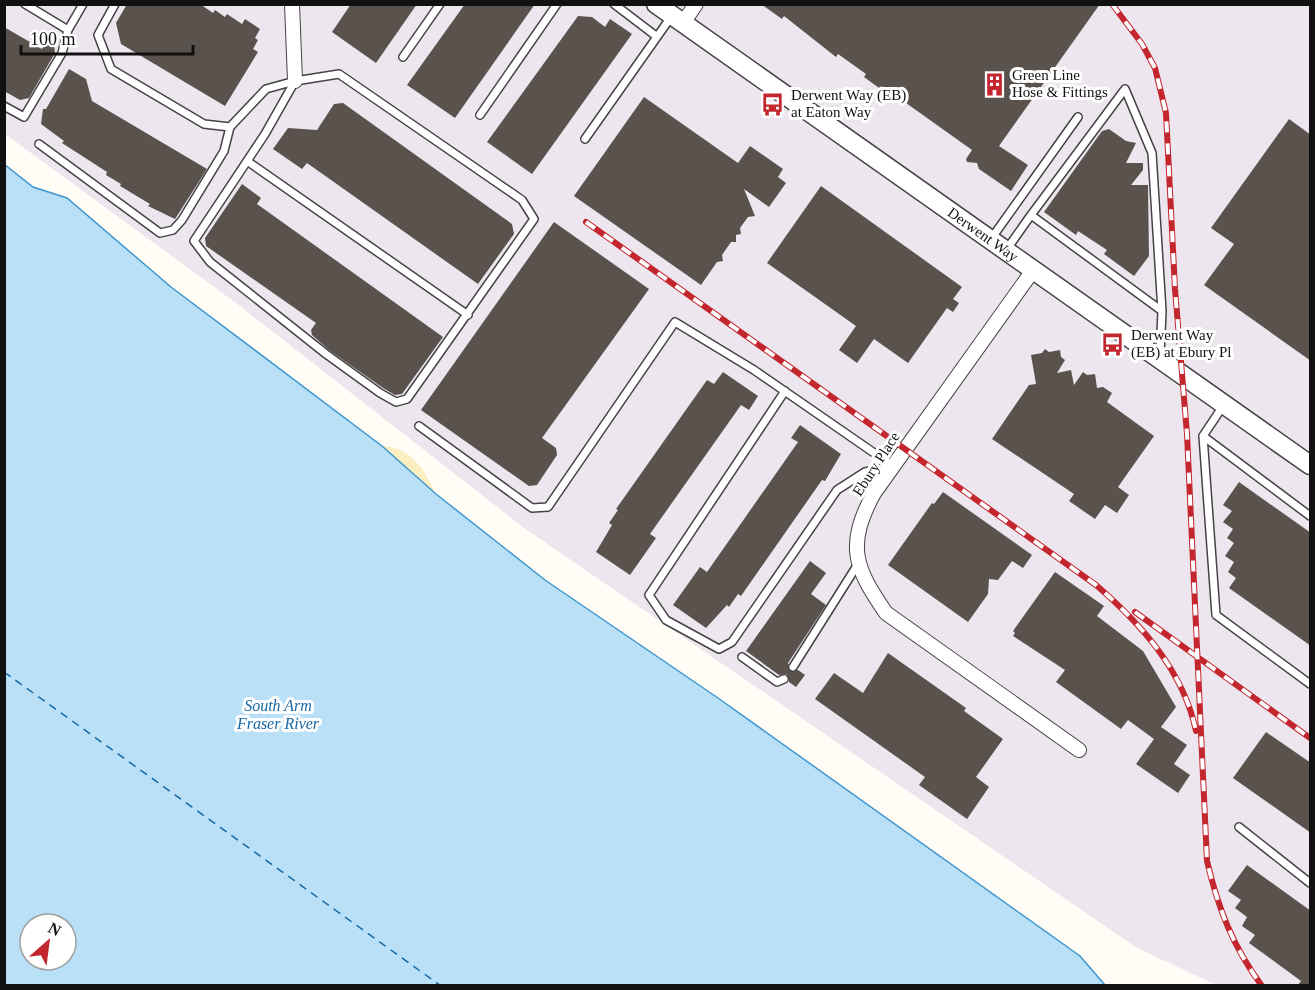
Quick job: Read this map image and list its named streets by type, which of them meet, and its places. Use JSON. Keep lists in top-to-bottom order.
{
  "streets": {
    "street": ["Derwent Way", "Ebury Place"]
  },
  "crossings": [
    ["Derwent Way", "Ebury Place"]
  ],
  "water": ["South Arm Fraser River"],
  "places": {
    "building": ["Green Line Hose & Fittings"],
    "bus stop": ["Derwent Way (EB) at Eaton Way", "Derwent Way (EB) at Ebury Pl"]
  },
  "scale_bar": "100 m",
  "north": "top right"
}
